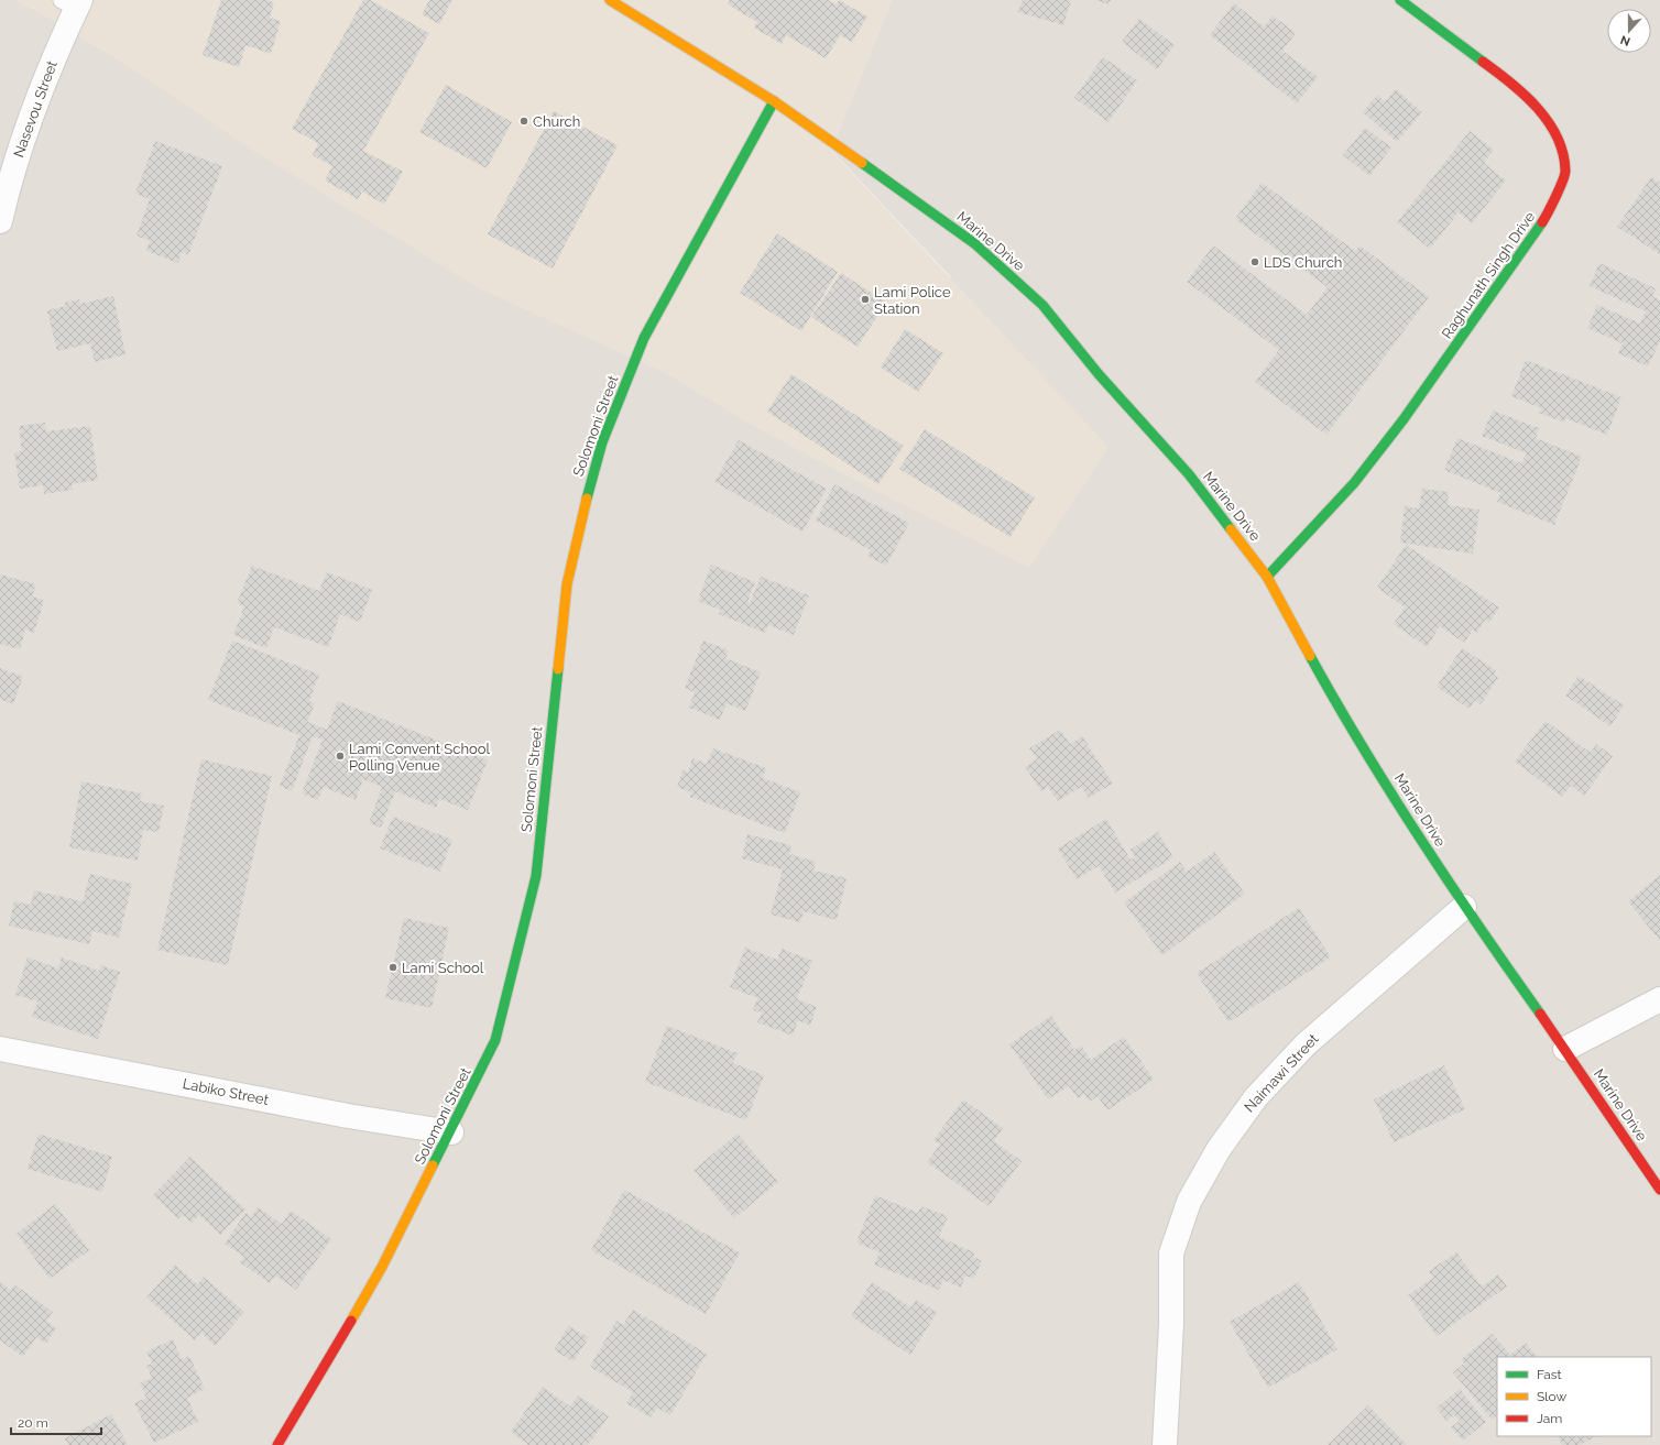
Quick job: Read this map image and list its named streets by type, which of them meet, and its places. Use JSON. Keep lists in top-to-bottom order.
{
  "streets": {
    "main road": ["Marine Drive", "Raghunath Singh Drive", "Solomoni Street"],
    "street": ["Nasevou Street", "Naimawi Street", "Labiko Street"]
  },
  "crossings": [
    ["Marine Drive", "Raghunath Singh Drive"],
    ["Marine Drive", "Solomoni Street"],
    ["Marine Drive", "Naimawi Street"],
    ["Solomoni Street", "Labiko Street"]
  ],
  "places": [
    "Church",
    "LDS Church",
    "Lami Police Station",
    "Lami Convent School Polling Venue",
    "Lami School"
  ],
  "legend": ["Fast", "Slow", "Jam"],
  "scale_bar": "20 m",
  "north": "bottom"
}
